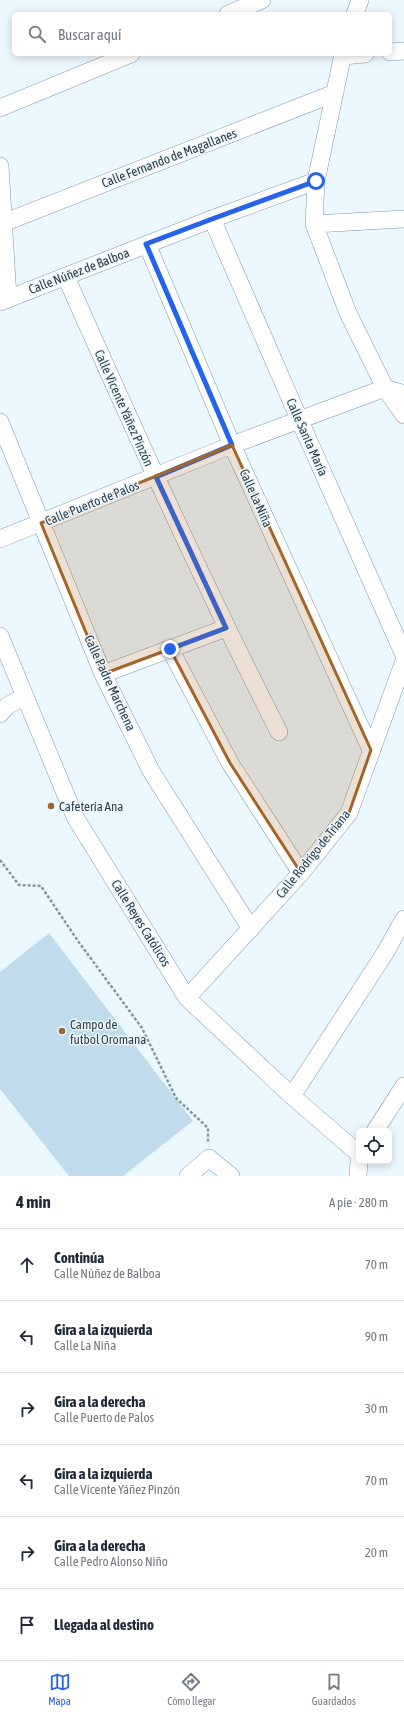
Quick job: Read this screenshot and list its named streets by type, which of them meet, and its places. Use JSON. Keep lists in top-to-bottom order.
{
  "streets": {
    "street": [
      "Calle Fernando de Magallanes",
      "Calle Núñez de Balboa",
      "Calle Vicente Yáñez Pinzón",
      "Calle Santa María",
      "Calle La Niña",
      "Calle Puerto de Palos",
      "Calle Padre Marchena",
      "Calle Rodrigo de Triana",
      "Calle Reyes Católicos"
    ]
  },
  "crossings": [
    ["Calle Núñez de Balboa", "Calle Vicente Yáñez Pinzón"],
    ["Calle Núñez de Balboa", "Calle Santa María"],
    ["Calle Núñez de Balboa", "Calle La Niña"],
    ["Calle Vicente Yáñez Pinzón", "Calle Puerto de Palos"],
    ["Calle Santa María", "Calle Puerto de Palos"],
    ["Calle La Niña", "Calle Puerto de Palos"],
    ["Calle La Niña", "Calle Rodrigo de Triana"],
    ["Calle Puerto de Palos", "Calle Padre Marchena"],
    ["Calle Padre Marchena", "Calle Rodrigo de Triana"],
    ["Calle Rodrigo de Triana", "Calle Reyes Católicos"]
  ],
  "places": ["Cafetería Ana", "Campo de futbol Oromana"],
  "page": {
    "search": "Buscar aquí",
    "heading": ["4 min", "A pie · 280 m"],
    "list": [
      ["Continúa", "Calle Núñez de Balboa", "70 m"],
      ["Gira a la izquierda", "Calle La Niña", "90 m"],
      ["Gira a la derecha", "Calle Puerto de Palos", "30 m"],
      ["Gira a la izquierda", "Calle Vicente Yáñez Pinzón", "70 m"],
      ["Gira a la derecha", "Calle Pedro Alonso Niño", "20 m"],
      "Llegada al destino"
    ],
    "nav": ["Mapa", "Cómo llegar", "Guardados"]
  }
}
